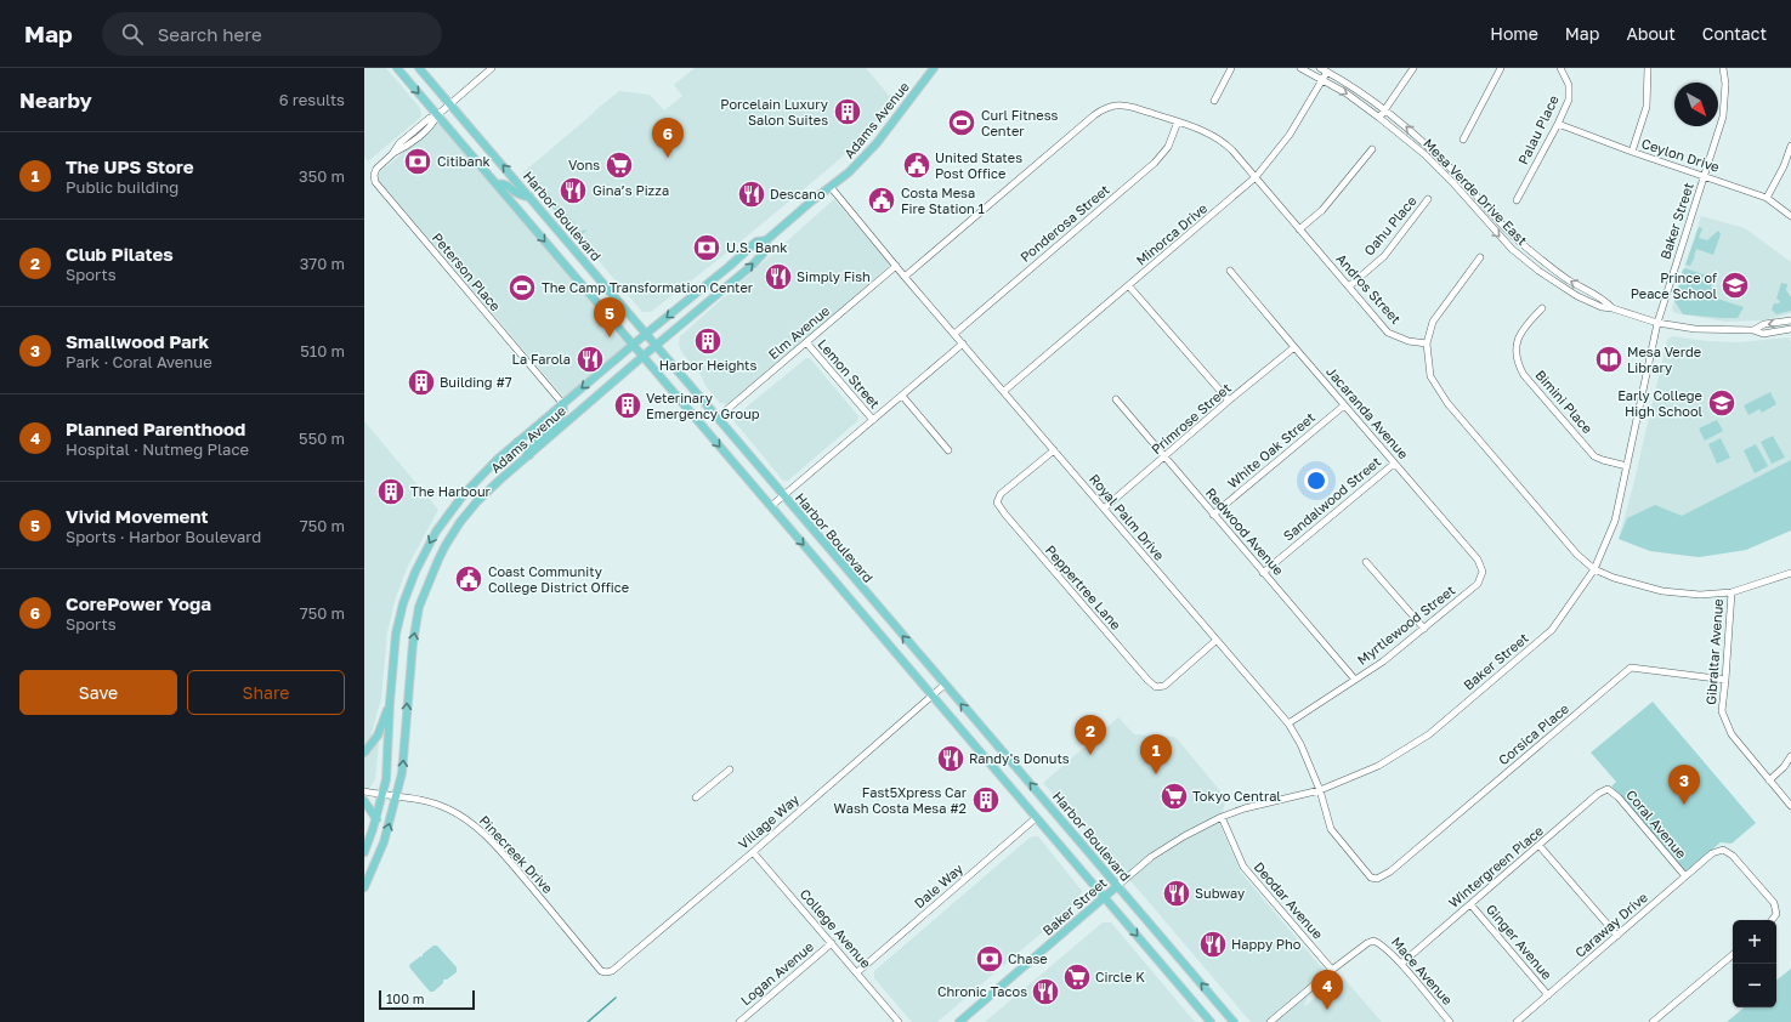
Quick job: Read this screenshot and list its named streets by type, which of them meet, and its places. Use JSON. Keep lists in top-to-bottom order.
{
  "streets": {
    "main road": ["Adams Avenue", "Harbor Boulevard", "Baker Street"],
    "street": [
      "Palau Place",
      "Ceylon Drive",
      "Mesa Verde Drive East",
      "Ponderosa Street",
      "Oahu Place",
      "Minorca Drive",
      "Peterson Place",
      "Andros Street",
      "Elm Avenue",
      "Lemon Street",
      "Bimini Place",
      "Jacaranda Avenue",
      "Primrose Street",
      "White Oak Street",
      "Sandalwood Street",
      "Royal Palm Drive",
      "Redwood Avenue",
      "Peppertree Lane",
      "Myrtlewood Street",
      "Gibraltar Avenue",
      "Corsica Place",
      "Village Way",
      "Coral Avenue",
      "Pinecreek Drive",
      "Wintergreen Place",
      "Dale Way",
      "Deodar Avenue",
      "Caraway Drive",
      "College Avenue",
      "Ginger Avenue",
      "Mace Avenue",
      "Logan Avenue"
    ]
  },
  "crossings": [
    ["Adams Avenue", "Harbor Boulevard"],
    ["Adams Avenue", "Peterson Place"],
    ["Adams Avenue", "Royal Palm Drive"],
    ["Adams Avenue", "Pinecreek Drive"],
    ["Palau Place", "Ceylon Drive"],
    ["Ceylon Drive", "Baker Street"],
    ["Mesa Verde Drive East", "Baker Street"],
    ["Mesa Verde Drive East", "Minorca Drive"],
    ["Harbor Boulevard", "Baker Street"],
    ["Harbor Boulevard", "Peterson Place"],
    ["Harbor Boulevard", "Elm Avenue"],
    ["Harbor Boulevard", "Village Way"],
    ["Harbor Boulevard", "Dale Way"],
    ["Baker Street", "Bimini Place"],
    ["Baker Street", "Royal Palm Drive"],
    ["Baker Street", "Deodar Avenue"],
    ["Ponderosa Street", "Andros Street"],
    ["Ponderosa Street", "Royal Palm Drive"],
    ["Oahu Place", "Andros Street"],
    ["Minorca Drive", "Andros Street"],
    ["Minorca Drive", "Royal Palm Drive"],
    ["Andros Street", "Royal Palm Drive"],
    ["Elm Avenue", "Lemon Street"],
    ["Elm Avenue", "Royal Palm Drive"],
    ["Jacaranda Avenue", "Primrose Street"],
    ["Jacaranda Avenue", "White Oak Street"],
    ["Jacaranda Avenue", "Sandalwood Street"],
    ["Jacaranda Avenue", "Myrtlewood Street"],
    ["Primrose Street", "Royal Palm Drive"],
    ["Primrose Street", "Redwood Avenue"],
    ["White Oak Street", "Redwood Avenue"],
    ["Sandalwood Street", "Redwood Avenue"],
    ["Royal Palm Drive", "Peppertree Lane"],
    ["Royal Palm Drive", "Myrtlewood Street"],
    ["Royal Palm Drive", "Corsica Place"],
    ["Redwood Avenue", "Myrtlewood Street"],
    ["Gibraltar Avenue", "Corsica Place"],
    ["Village Way", "Pinecreek Drive"],
    ["Village Way", "College Avenue"],
    ["Coral Avenue", "Wintergreen Place"],
    ["Coral Avenue", "Caraway Drive"],
    ["Wintergreen Place", "Ginger Avenue"],
    ["Wintergreen Place", "Mace Avenue"],
    ["Dale Way", "College Avenue"],
    ["Deodar Avenue", "Mace Avenue"],
    ["Caraway Drive", "Ginger Avenue"],
    ["College Avenue", "Logan Avenue"]
  ],
  "places": {
    "building": [
      "Porcelain Luxury Salon Suites",
      "Harbor Heights",
      "Building #7",
      "Veterinary Emergency Group",
      "The Harbour",
      "Fast5Xpress Car Wash Costa Mesa #2"
    ],
    "sports": ["Curl Fitness Center", "The Camp Transformation Center"],
    "bank": ["Citibank", "U.S. Bank", "Chase"],
    "supermarket": ["Vons", "Tokyo Central", "Circle K"],
    "public building": ["United States Post Office", "Costa Mesa Fire Station 1", "Coast Community College District Office"],
    "restaurant": [
      "Gina’s Pizza",
      "Descano",
      "Simply Fish",
      "La Farola",
      "Randy's Donuts",
      "Subway",
      "Happy Pho",
      "Chronic Tacos"
    ],
    "school or university": ["Prince of Peace School", "Early College High School"],
    "library": ["Mesa Verde Library"]
  },
  "scale_bar": "100 m",
  "north": "bottom right",
  "page": {
    "header": "Map",
    "search": "Search here",
    "nav": [
      "Home",
      "Map",
      "About",
      "Contact"
    ],
    "heading": ["Nearby", "6 results"],
    "pins": [
      "6",
      "5",
      "2",
      "1",
      "3",
      "4"
    ],
    "list": [
      {
        "mark": "1",
        "name": "The UPS Store",
        "note": "Public building",
        "value": "350 m"
      },
      {
        "mark": "2",
        "name": "Club Pilates",
        "note": "Sports",
        "value": "370 m"
      },
      {
        "mark": "3",
        "name": "Smallwood Park",
        "note": "Park · Coral Avenue",
        "value": "510 m"
      },
      {
        "mark": "4",
        "name": "Planned Parenthood",
        "note": "Hospital · Nutmeg Place",
        "value": "550 m"
      },
      {
        "mark": "5",
        "name": "Vivid Movement",
        "note": "Sports · Harbor Boulevard",
        "value": "750 m"
      },
      {
        "mark": "6",
        "name": "CorePower Yoga",
        "note": "Sports",
        "value": "750 m"
      }
    ],
    "buttons": ["Save", "Share"],
    "map_buttons": ["+", "−"],
    "scale": "100 m"
  }
}
